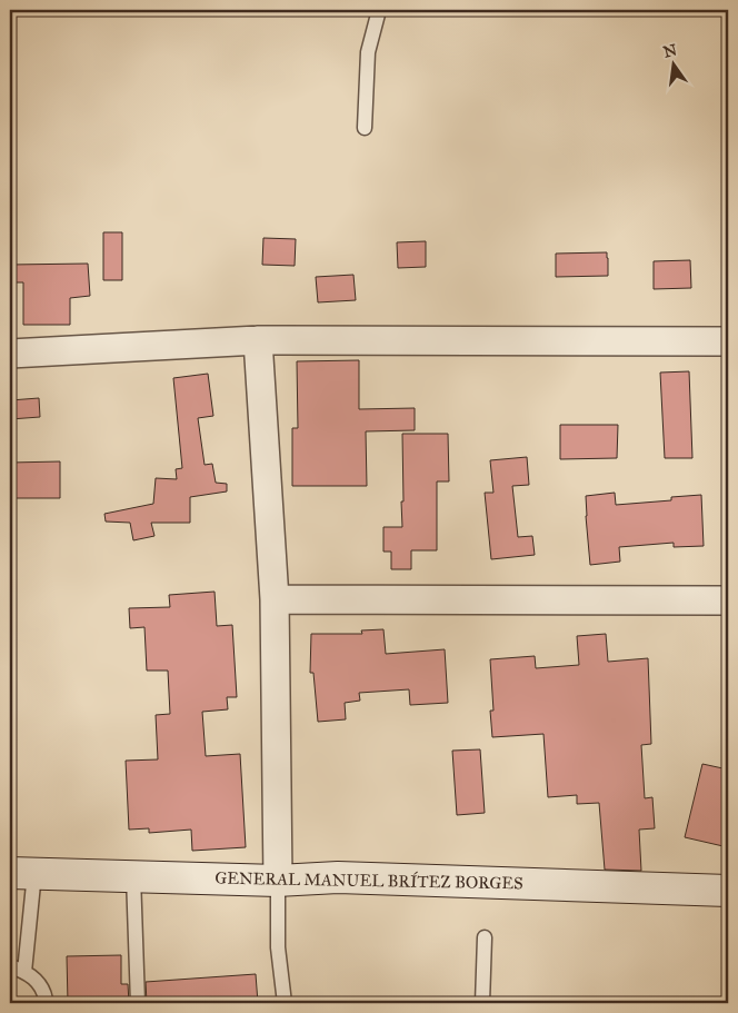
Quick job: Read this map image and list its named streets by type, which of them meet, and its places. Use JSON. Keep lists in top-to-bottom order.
{
  "streets": {
    "street": ["GENERAL MANUEL BRÍTEZ BORGES"]
  },
  "north": "top"
}
